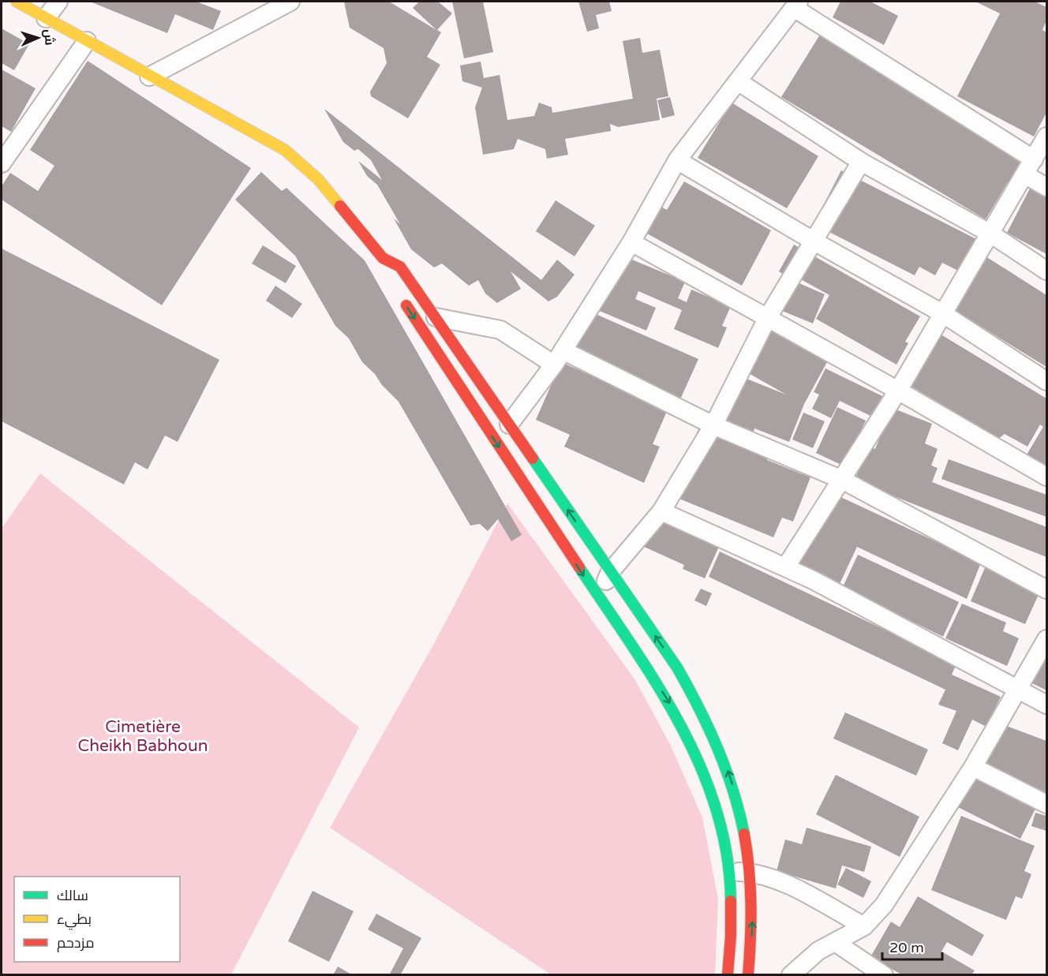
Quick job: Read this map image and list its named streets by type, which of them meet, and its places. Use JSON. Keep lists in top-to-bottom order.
{
  "parks": ["Cimetière Cheikh Babhoun"],
  "legend": ["سالك", "بطيء", "مزدحم"],
  "scale_bar": "20 m",
  "north": "right"
}
